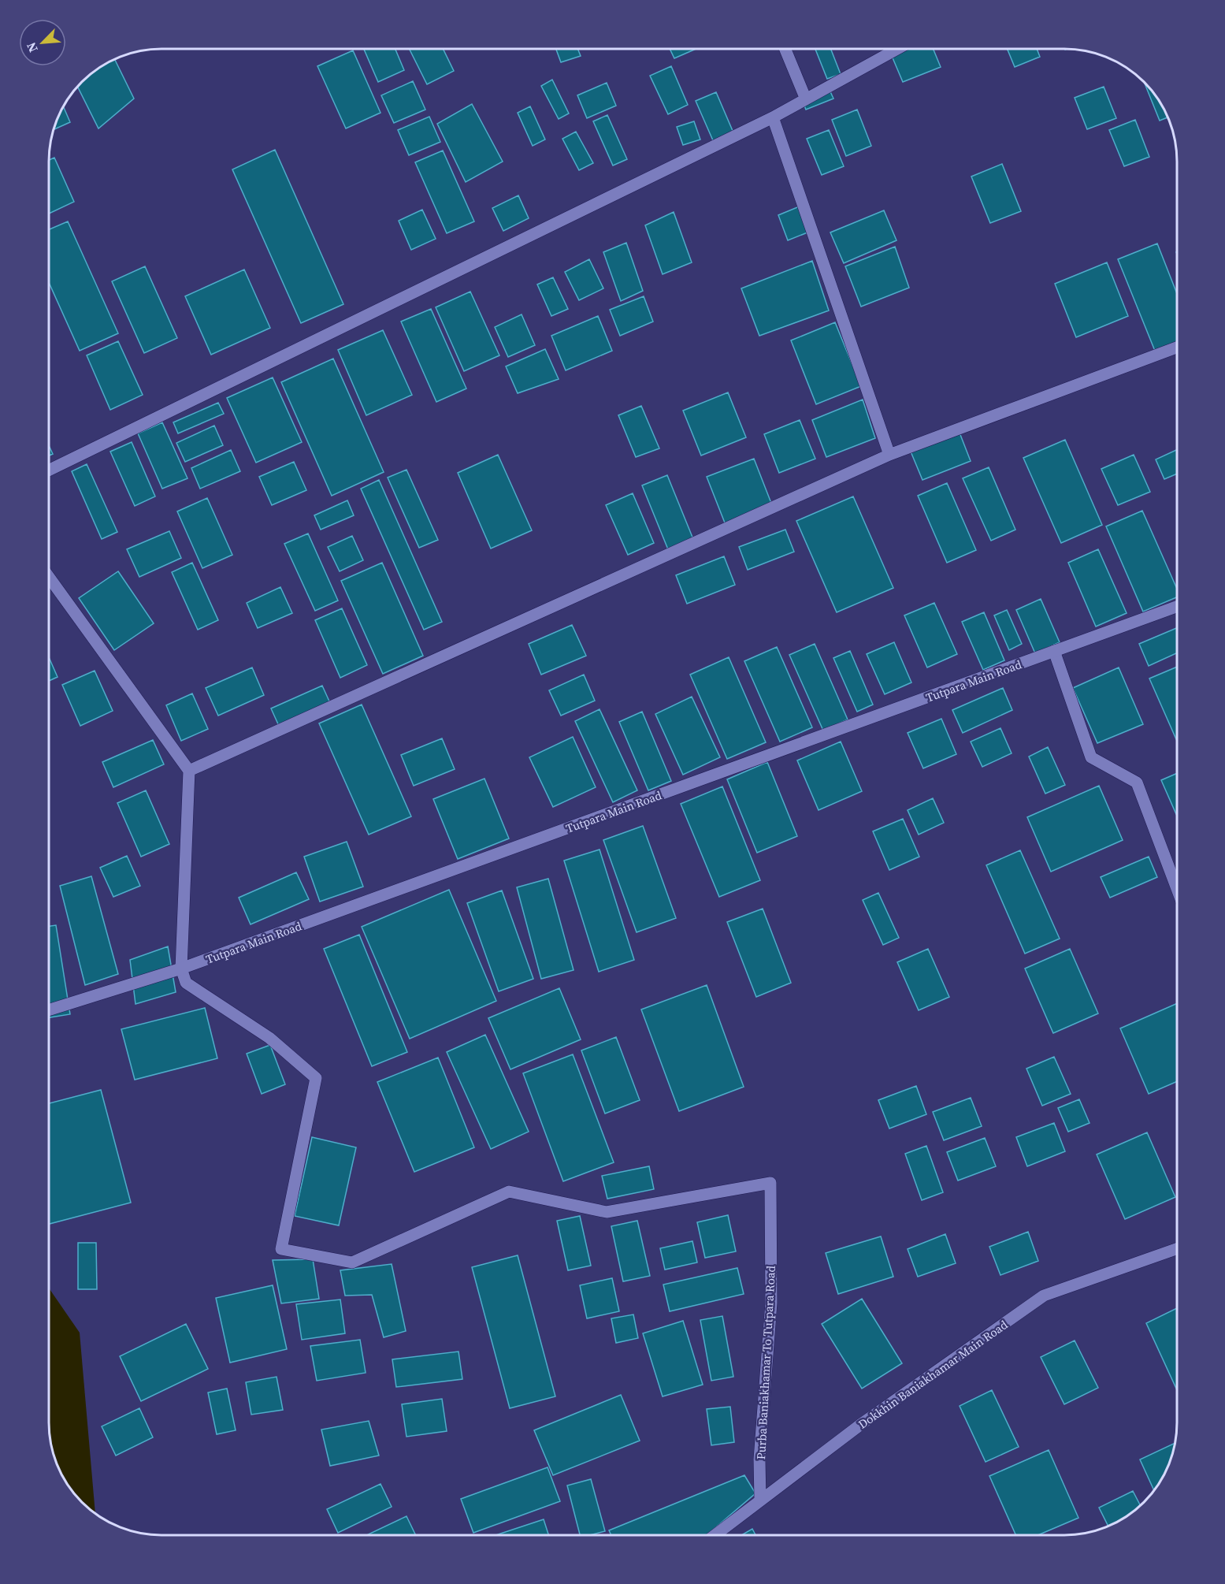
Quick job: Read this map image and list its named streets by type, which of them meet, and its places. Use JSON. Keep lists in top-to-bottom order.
{
  "streets": {
    "street": ["Tutpara Main Road", "Purba Baniakhamar To Tutpara Road", "Dokkhin Baniakhamar Main Road"]
  },
  "crossings": [
    ["Tutpara Main Road", "Purba Baniakhamar To Tutpara Road"],
    ["Purba Baniakhamar To Tutpara Road", "Dokkhin Baniakhamar Main Road"]
  ],
  "north": "bottom left"
}
